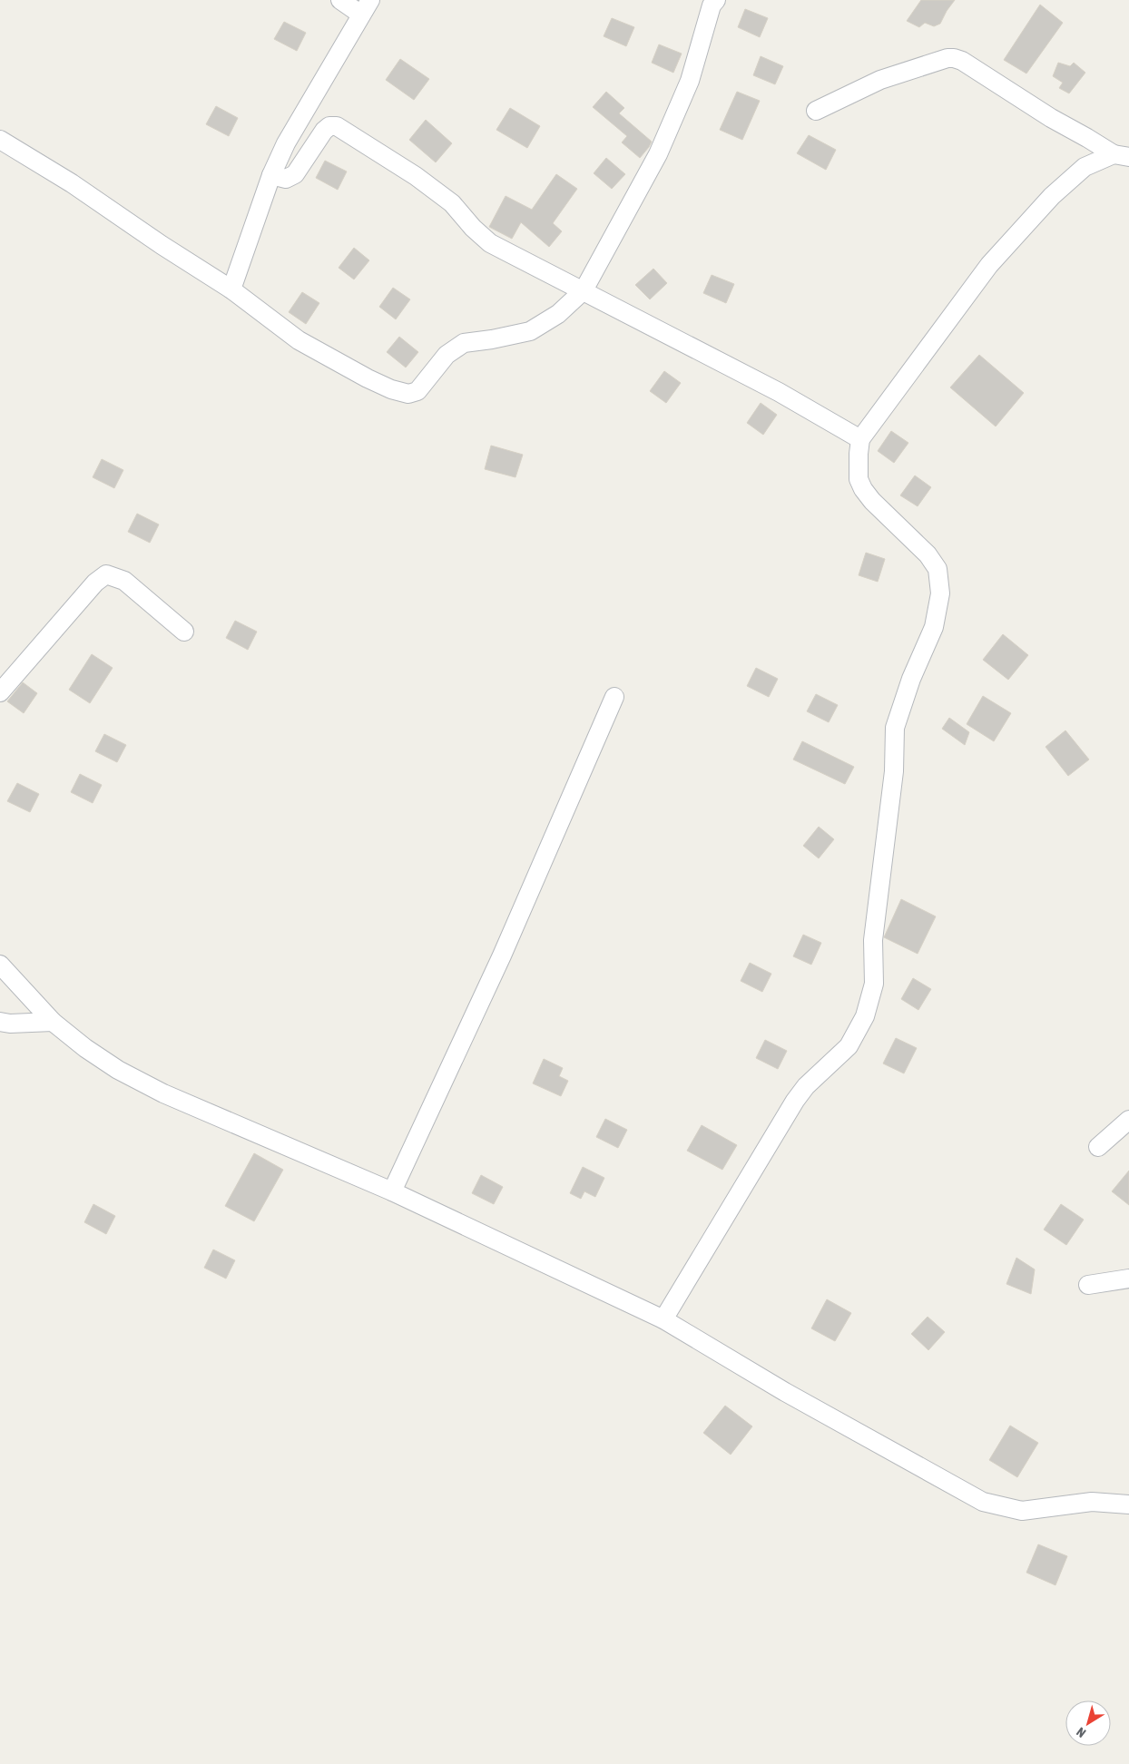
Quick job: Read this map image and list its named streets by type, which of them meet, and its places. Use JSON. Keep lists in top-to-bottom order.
{
  "north": "bottom left"
}
